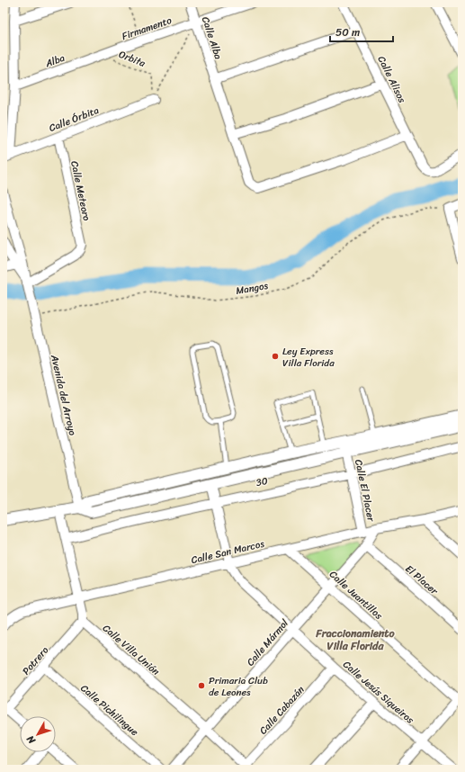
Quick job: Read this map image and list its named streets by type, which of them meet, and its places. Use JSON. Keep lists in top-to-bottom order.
{
  "streets": {
    "street": [
      "Firmamento",
      "Calle Alba",
      "Alba",
      "Calle Alisos",
      "Calle Órbita",
      "Calle Meteoro",
      "Avenida del Arroyo",
      "30",
      "Calle El Placer",
      "Calle San Marcos",
      "El Placer",
      "Calle Juantillos",
      "Calle Mármol",
      "Calle Villa Unión",
      "Potrero",
      "Calle Jesús Siqueiros",
      "Calle Pichilingue",
      "Calle Cabazán"
    ],
    "path": ["Orbita", "Mangos"]
  },
  "crossings": [
    ["Firmamento", "Calle Alba"],
    ["Firmamento", "Orbita"],
    ["Firmamento", "Alba"],
    ["Calle Alba", "Calle Alisos"],
    ["Orbita", "Alba"],
    ["Orbita", "Calle Órbita"],
    ["Calle Órbita", "Calle Meteoro"],
    ["Calle Meteoro", "Avenida del Arroyo"],
    ["Mangos", "Avenida del Arroyo"],
    ["30", "Calle El Placer"],
    ["30", "Calle Jesús Siqueiros"],
    ["Calle El Placer", "Calle San Marcos"],
    ["Calle San Marcos", "Calle Juantillos"],
    ["Calle San Marcos", "Calle Mármol"],
    ["Calle San Marcos", "Calle Jesús Siqueiros"],
    ["El Placer", "Calle Mármol"],
    ["Calle Juantillos", "Calle Mármol"],
    ["Calle Mármol", "Calle Villa Unión"],
    ["Calle Mármol", "Calle Jesús Siqueiros"],
    ["Calle Villa Unión", "Potrero"],
    ["Calle Villa Unión", "Calle Cabazán"],
    ["Potrero", "Calle Pichilingue"],
    ["Calle Jesús Siqueiros", "Calle Cabazán"]
  ],
  "districts": ["Fraccionamiento Villa Florida"],
  "places": ["Ley Express Villa Florida", "Primaria Club de Leones"],
  "scale_bar": "50 m",
  "north": "bottom left"
}
